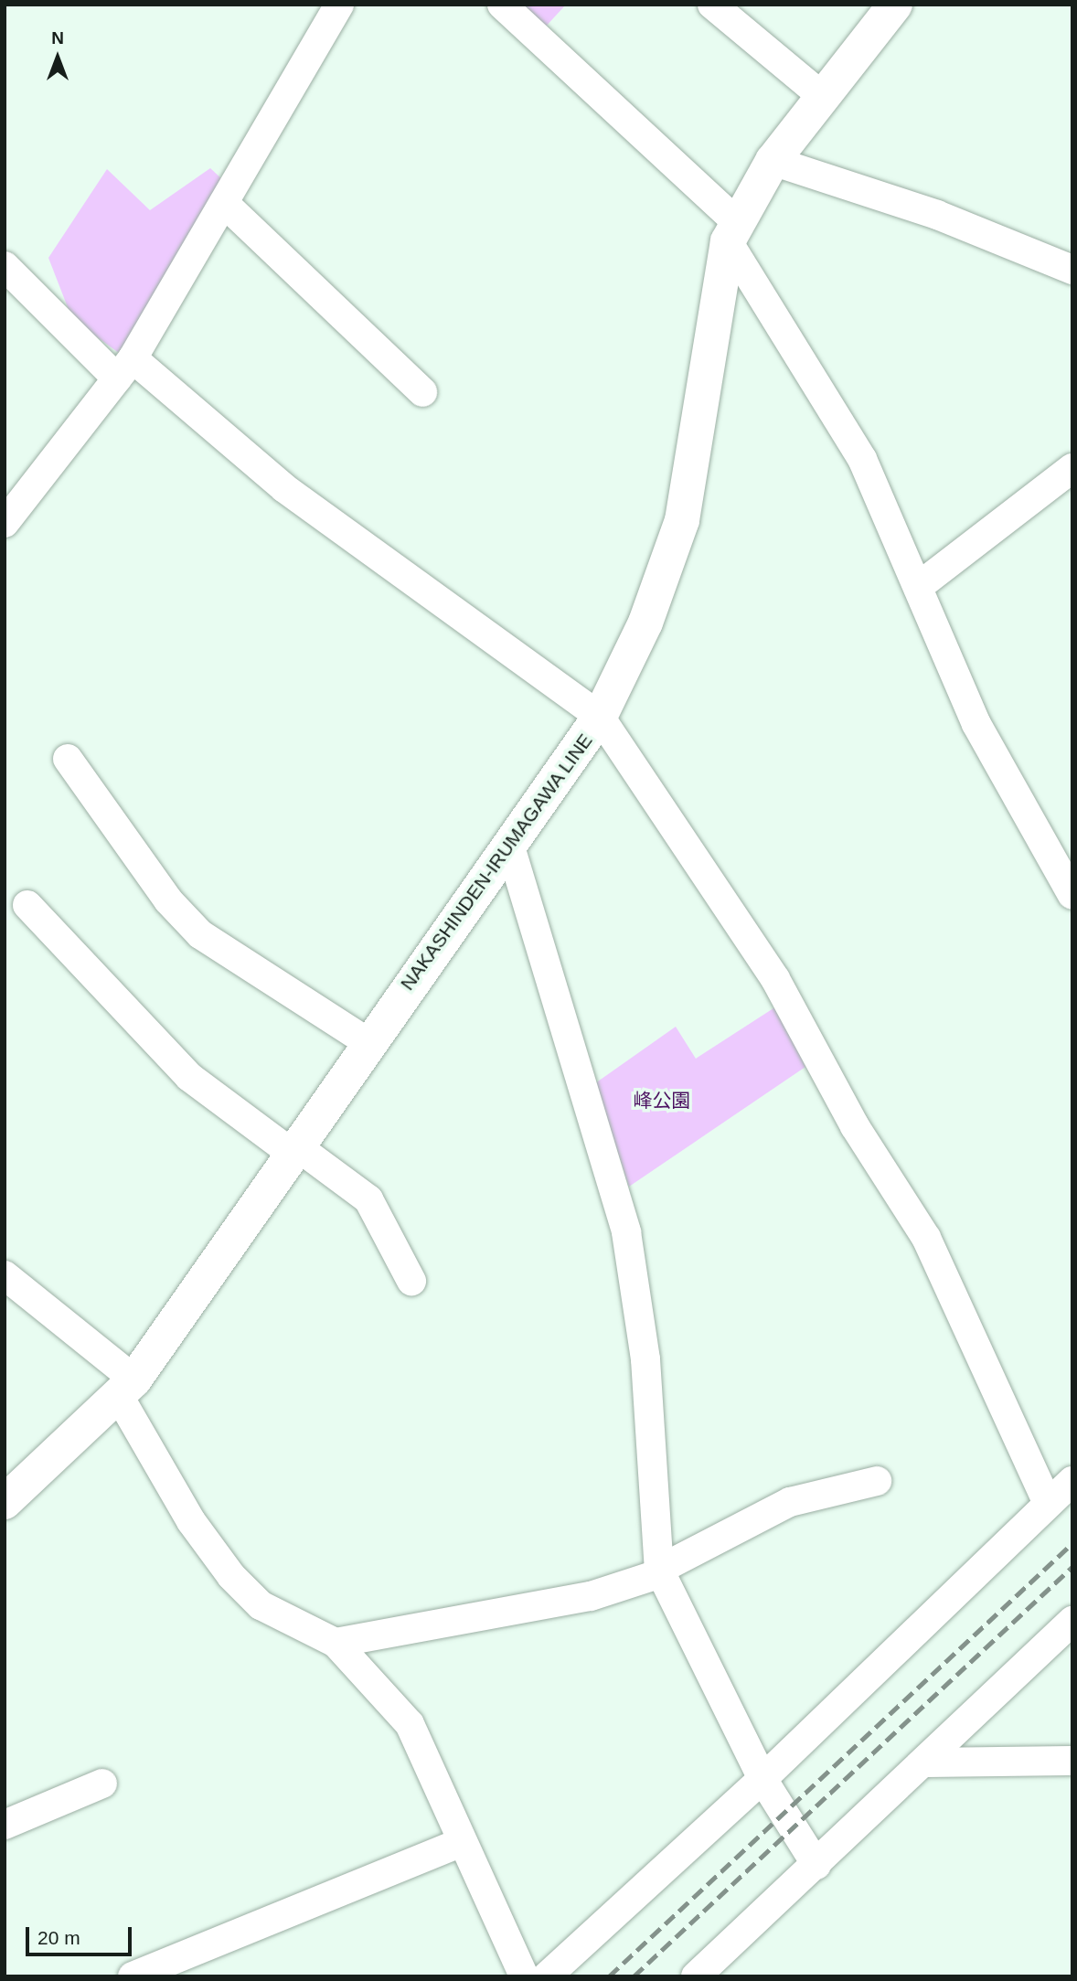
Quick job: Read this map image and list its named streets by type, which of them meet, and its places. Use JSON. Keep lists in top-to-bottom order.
{
  "streets": {
    "main road": ["NAKASHINDEN-IRUMAGAWA LINE"]
  },
  "parks": ["峰公園"],
  "scale_bar": "20 m",
  "north": "top"
}
